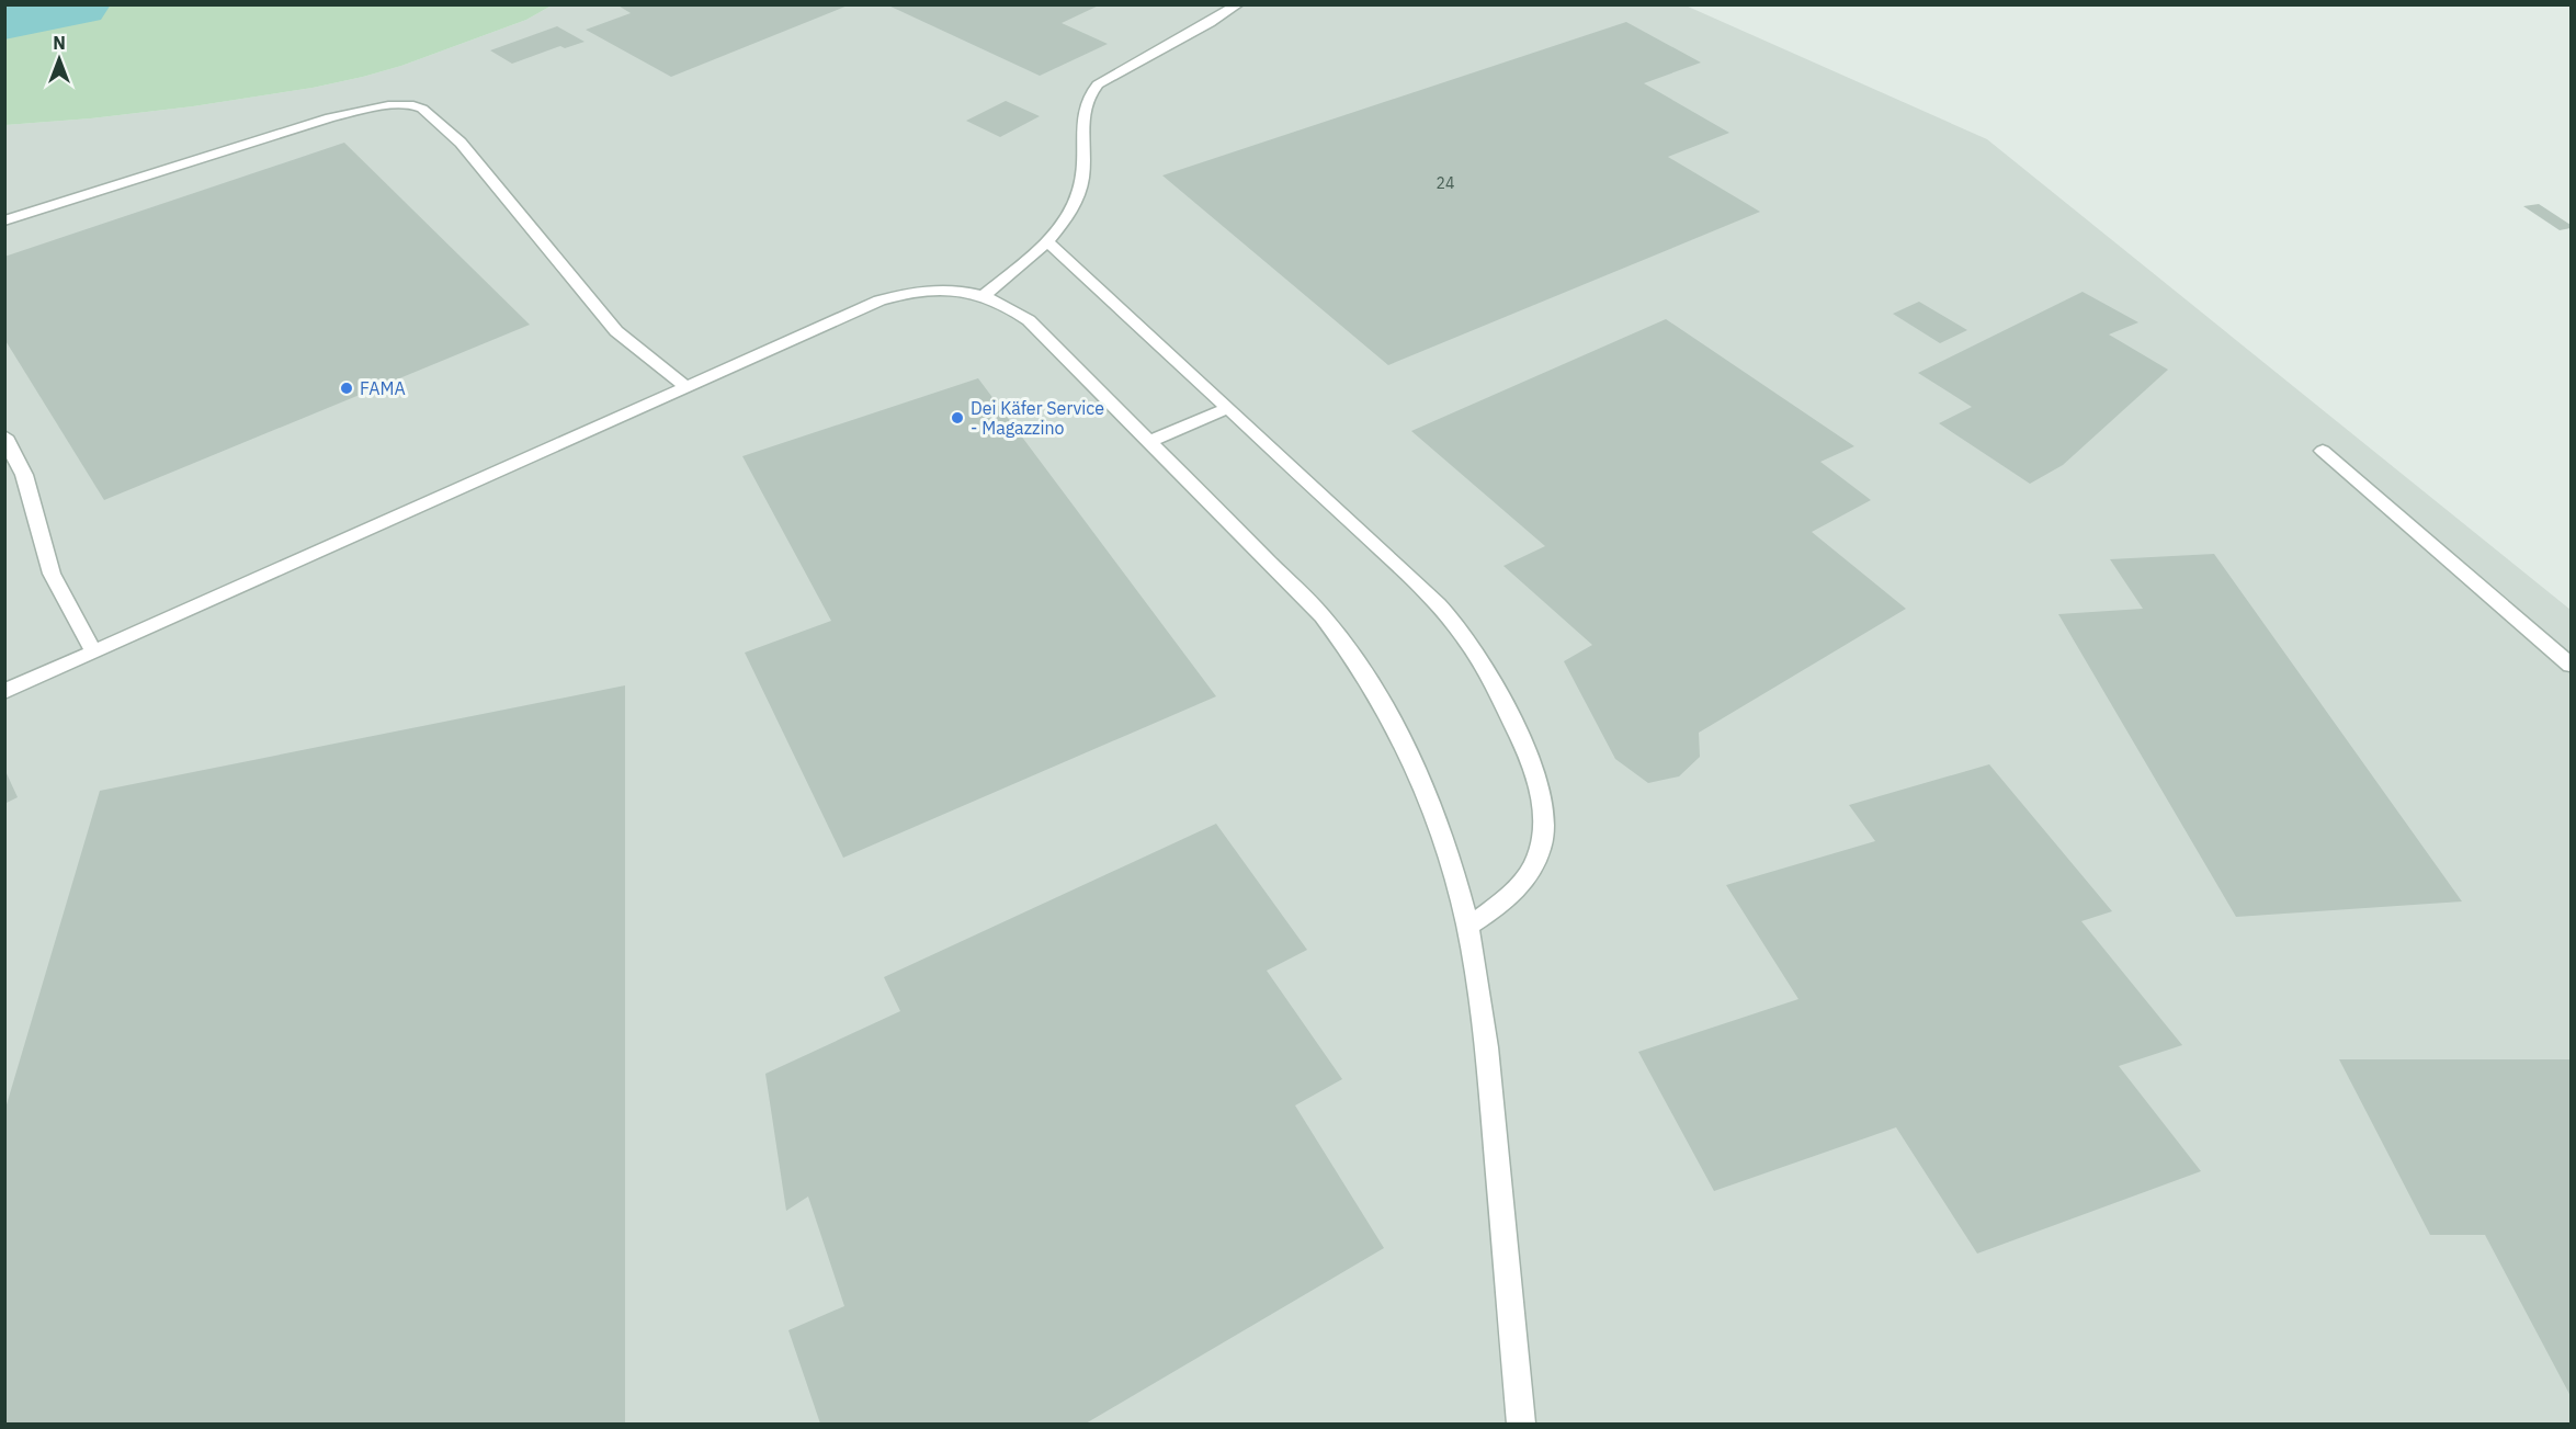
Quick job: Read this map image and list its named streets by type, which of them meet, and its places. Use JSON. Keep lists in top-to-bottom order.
{
  "places": ["FAMA", "Dei Käfer Service - Magazzino"],
  "house_numbers": ["24"],
  "north": "top"
}
